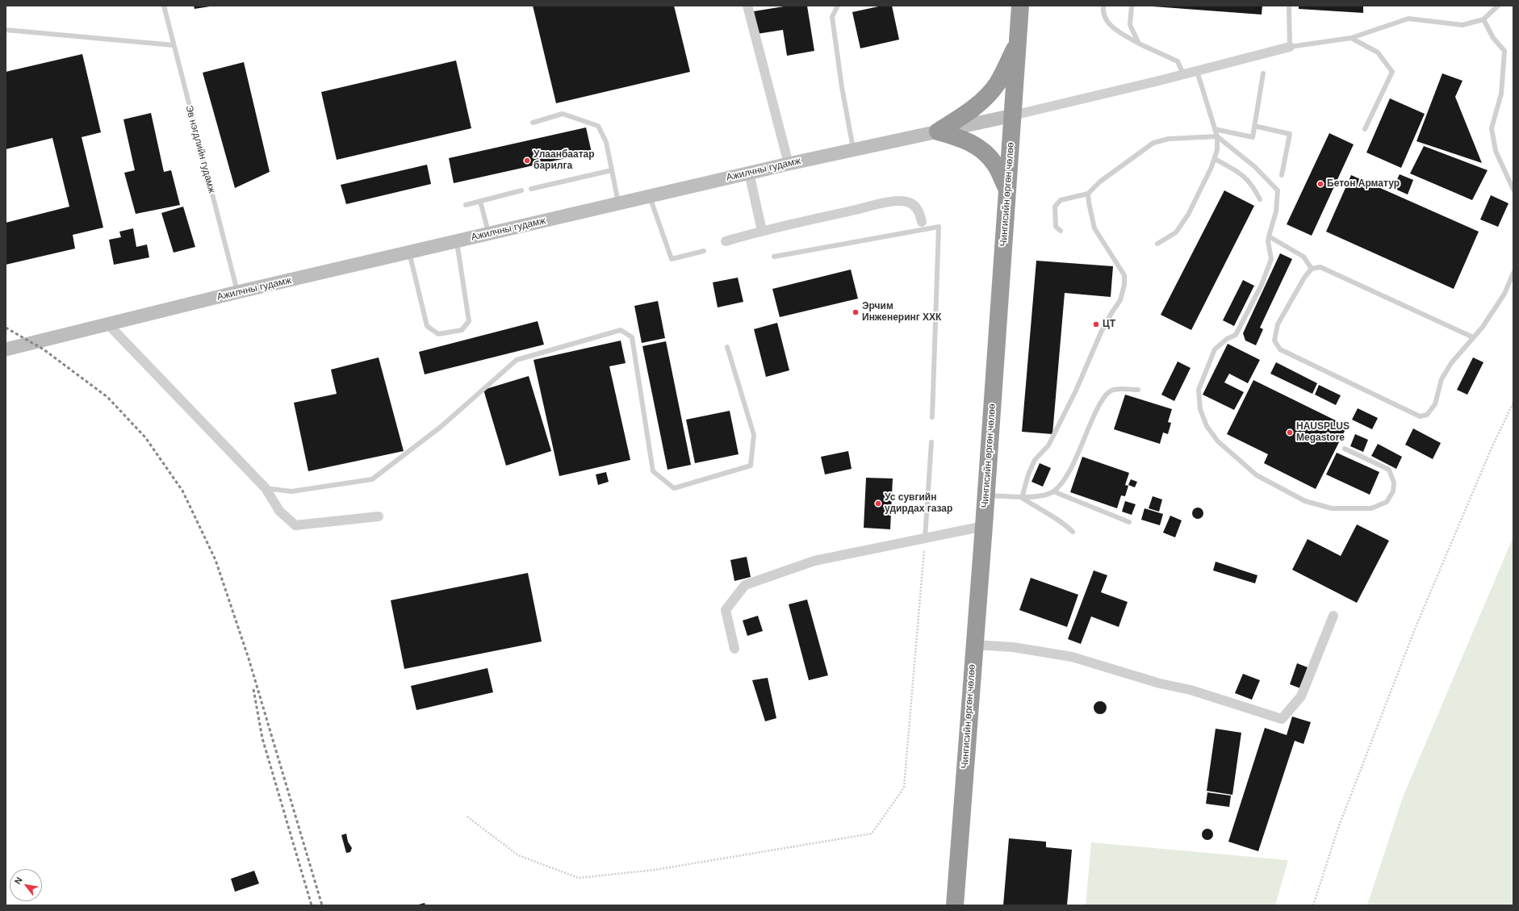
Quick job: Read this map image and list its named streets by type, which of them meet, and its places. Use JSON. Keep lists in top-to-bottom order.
{
  "streets": {
    "highway": ["Чингисийн өргөн чөлөө"],
    "main road": ["Ажилчны гудамж"],
    "lane": ["Эв нэгдлийн гудамж"]
  },
  "crossings": [
    ["Эв нэгдлийн гудамж", "Ажилчны гудамж"],
    ["Ажилчны гудамж", "Чингисийн өргөн чөлөө"]
  ],
  "places": [
    "Улаанбаатар барилга",
    "Бетон Арматур",
    "Эрчим Инженеринг ХХК",
    "ЦТ",
    "HAUSPLUS Megastore",
    "Ус сувгийн удирдах газар"
  ],
  "north": "top left"
}
